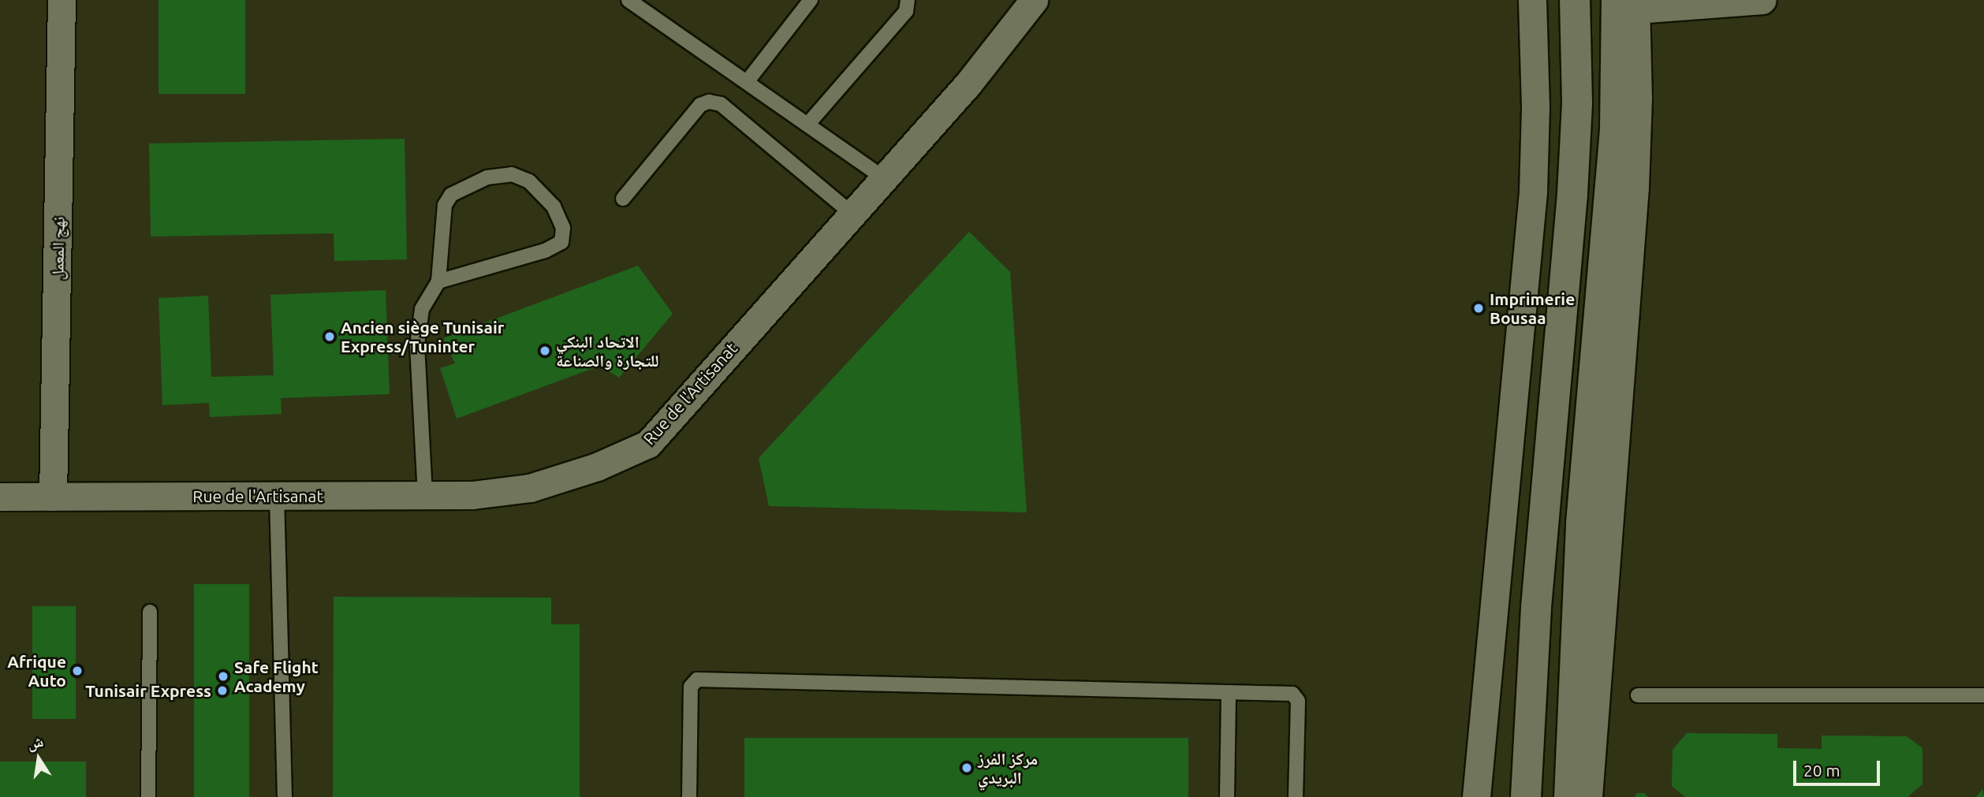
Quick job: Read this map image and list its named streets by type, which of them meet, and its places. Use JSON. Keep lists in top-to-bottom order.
{
  "streets": {
    "street": ["نهج المعمل", "Rue de l'Artisanat"]
  },
  "crossings": [
    ["نهج المعمل", "Rue de l'Artisanat"]
  ],
  "places": [
    "Imprimerie Bousaa",
    "Ancien siège Tunisair Express/Tuninter",
    "الاتحاد البنكي للتجارة والصناعة",
    "Afrique Auto",
    "Safe Flight Academy",
    "Tunisair Express",
    "مركز الفرز البريدي"
  ],
  "scale_bar": "20 m",
  "north": "top"
}
